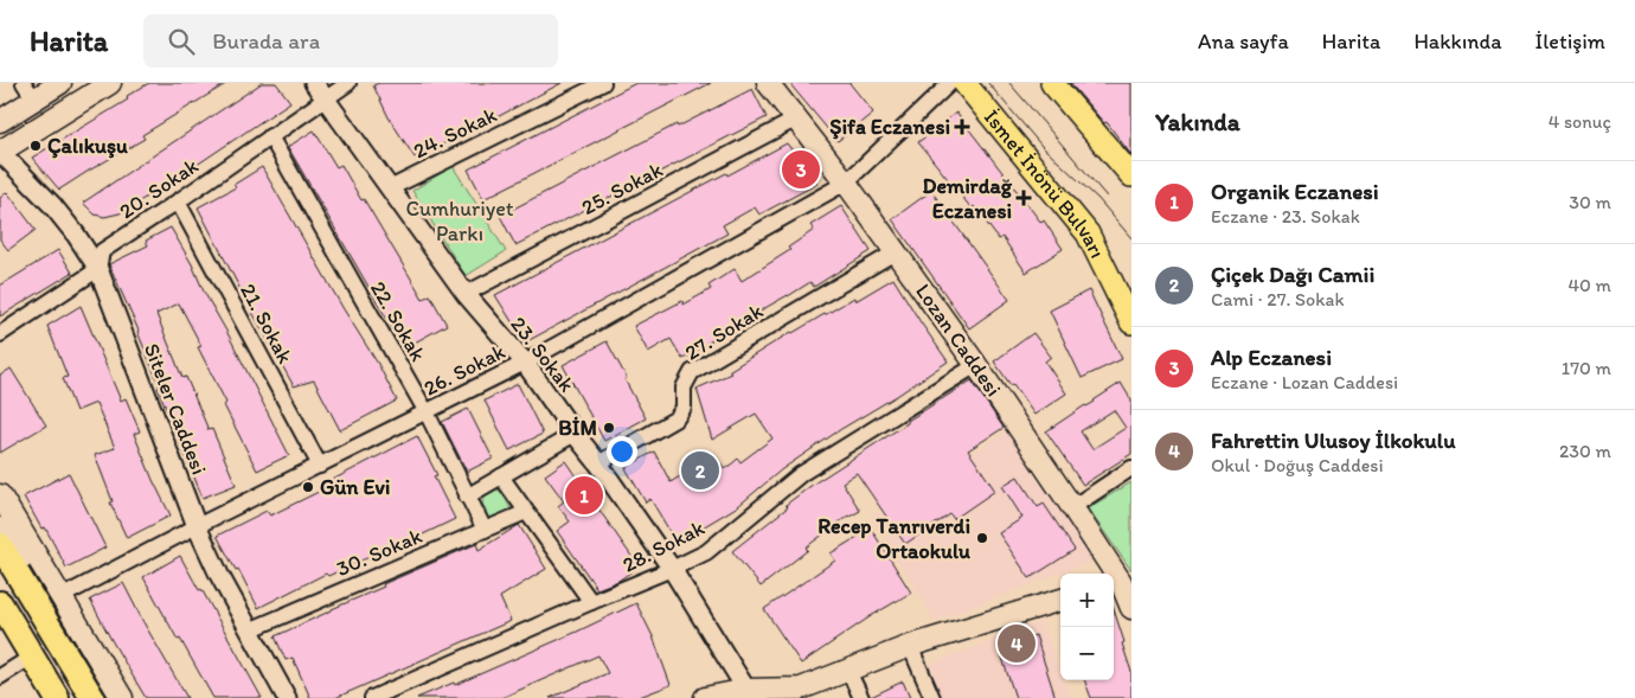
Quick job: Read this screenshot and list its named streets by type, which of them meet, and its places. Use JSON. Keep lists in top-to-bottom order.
{
  "streets": {
    "main road": ["İsmet İnönü Bulvarı", "Lozan Caddesi"],
    "street": [
      "24. Sokak",
      "20. Sokak",
      "25. Sokak",
      "22. Sokak",
      "21. Sokak",
      "27. Sokak",
      "23. Sokak",
      "26. Sokak",
      "Siteler Caddesi",
      "28. Sokak",
      "30. Sokak"
    ]
  },
  "crossings": [
    ["24. Sokak", "23. Sokak"],
    ["20. Sokak", "22. Sokak"],
    ["20. Sokak", "21. Sokak"],
    ["20. Sokak", "23. Sokak"],
    ["20. Sokak", "Siteler Caddesi"],
    ["25. Sokak", "Lozan Caddesi"],
    ["25. Sokak", "23. Sokak"],
    ["22. Sokak", "26. Sokak"],
    ["22. Sokak", "30. Sokak"],
    ["21. Sokak", "26. Sokak"],
    ["27. Sokak", "Lozan Caddesi"],
    ["27. Sokak", "23. Sokak"],
    ["Lozan Caddesi", "26. Sokak"],
    ["Lozan Caddesi", "28. Sokak"],
    ["23. Sokak", "26. Sokak"],
    ["23. Sokak", "28. Sokak"],
    ["26. Sokak", "Siteler Caddesi"],
    ["Siteler Caddesi", "30. Sokak"]
  ],
  "parks": ["Cumhuriyet Parkı"],
  "places": {
    "health": ["Şifa Eczanesi", "Demirdağ Eczanesi"],
    "other": [
      "Çalıkuşu",
      "BİM",
      "Gün Evi",
      "Recep Tanrıverdi Ortaokulu"
    ]
  },
  "page": {
    "header": "Harita",
    "search": "Burada ara",
    "nav": [
      "Ana sayfa",
      "Harita",
      "Hakkında",
      "İletişim"
    ],
    "heading": ["Yakında", "4 sonuç"],
    "pins": [
      "3",
      "2",
      "1",
      "4"
    ],
    "list": [
      {
        "mark": "1",
        "name": "Organik Eczanesi",
        "note": "Eczane · 23. Sokak",
        "value": "30 m"
      },
      {
        "mark": "2",
        "name": "Çiçek Dağı Camii",
        "note": "Cami · 27. Sokak",
        "value": "40 m"
      },
      {
        "mark": "3",
        "name": "Alp Eczanesi",
        "note": "Eczane · Lozan Caddesi",
        "value": "170 m"
      },
      {
        "mark": "4",
        "name": "Fahrettin Ulusoy İlkokulu",
        "note": "Okul · Doğuş Caddesi",
        "value": "230 m"
      }
    ],
    "map_buttons": ["+", "−"]
  }
}
